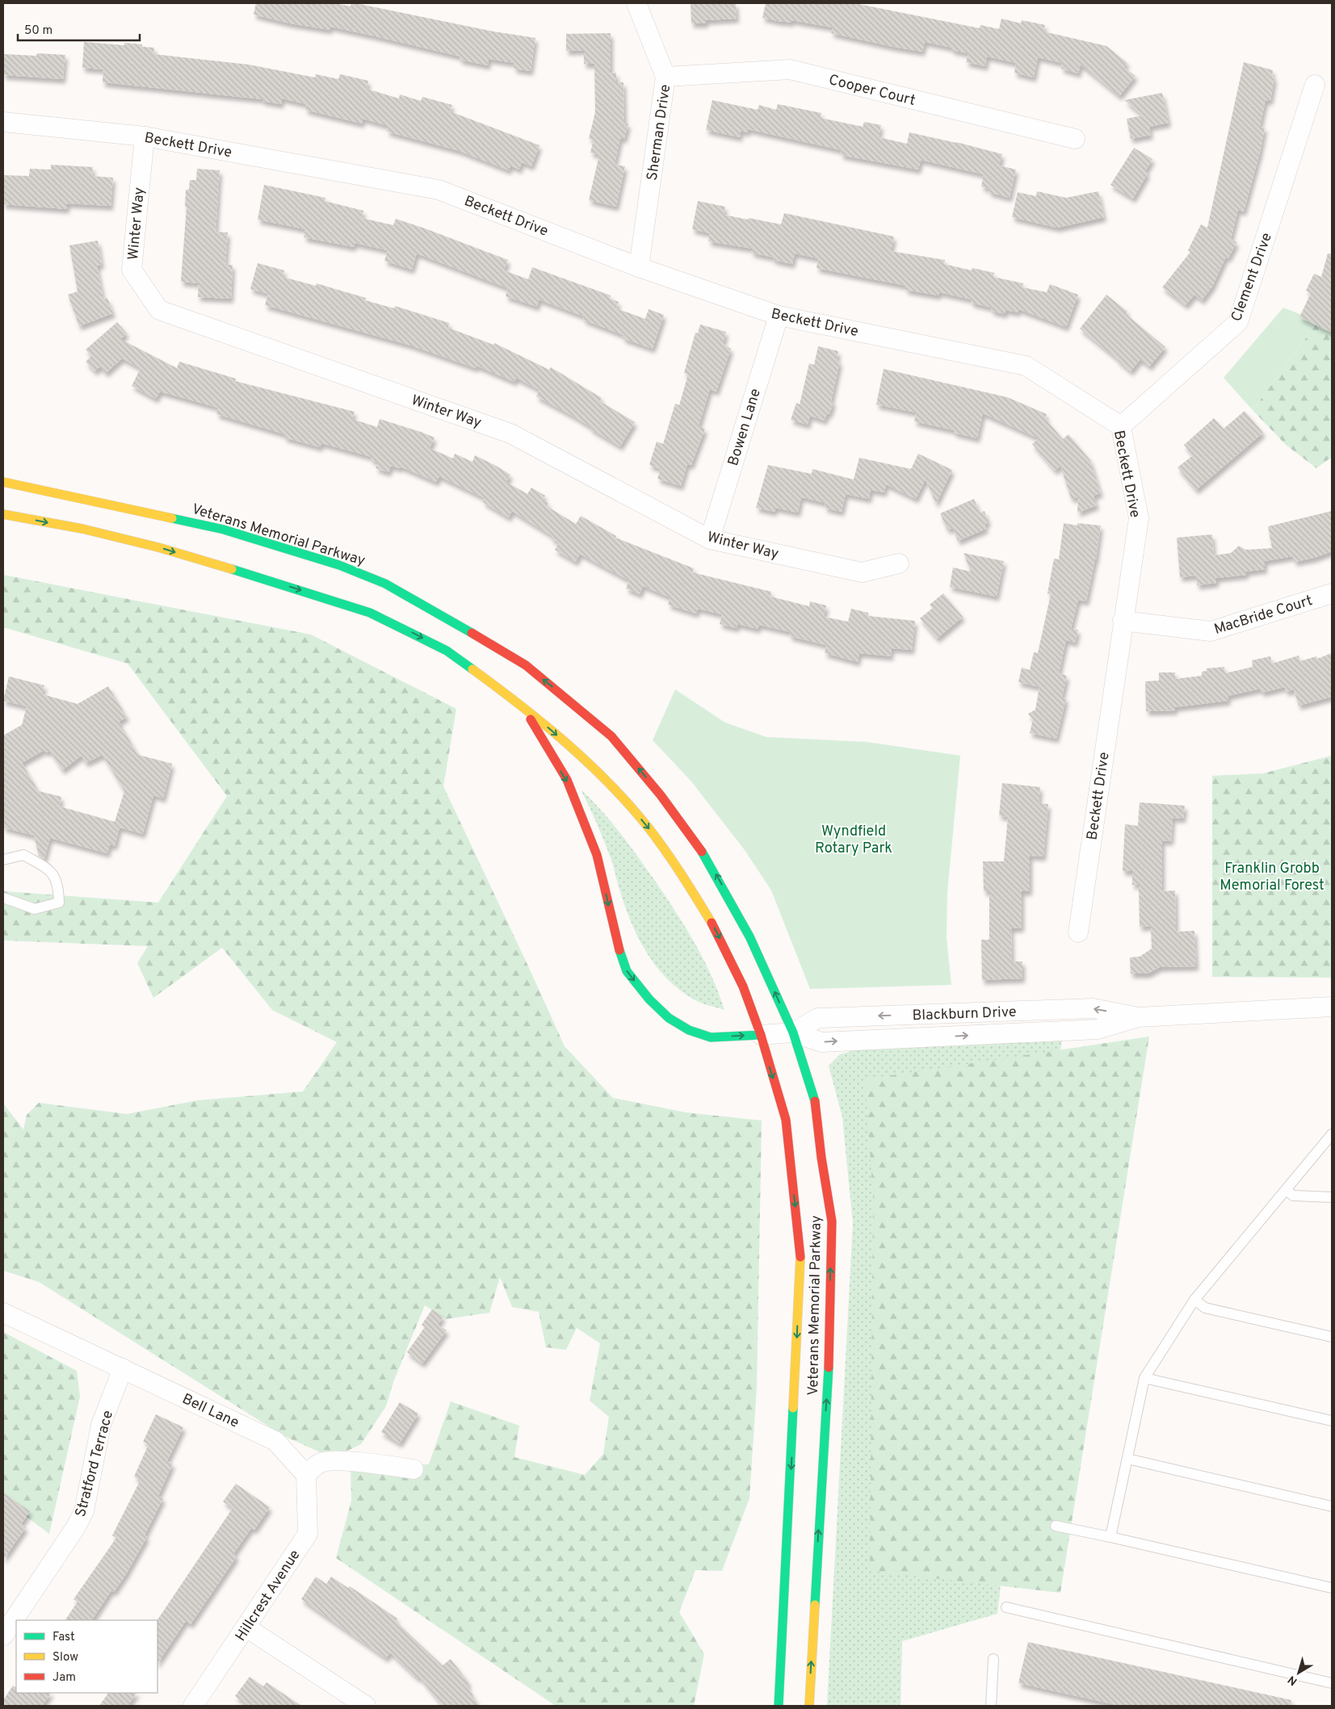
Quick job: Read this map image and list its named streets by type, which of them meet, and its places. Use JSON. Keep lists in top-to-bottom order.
{
  "streets": {
    "main road": ["Veterans Memorial Parkway"],
    "street": [
      "Cooper Court",
      "Sherman Drive",
      "Beckett Drive",
      "Winter Way",
      "Clement Drive",
      "Bowen Lane",
      "MacBride Court",
      "Blackburn Drive",
      "Bell Lane",
      "Stratford Terrace",
      "Hillcrest Avenue"
    ]
  },
  "crossings": [
    ["Cooper Court", "Sherman Drive"],
    ["Sherman Drive", "Beckett Drive"],
    ["Beckett Drive", "Winter Way"],
    ["Beckett Drive", "Clement Drive"],
    ["Beckett Drive", "Bowen Lane"],
    ["Beckett Drive", "MacBride Court"],
    ["Winter Way", "Bowen Lane"],
    ["Veterans Memorial Parkway", "Blackburn Drive"],
    ["Bell Lane", "Stratford Terrace"],
    ["Bell Lane", "Hillcrest Avenue"]
  ],
  "parks": ["Wyndfield Rotary Park", "Franklin Grobb Memorial Forest"],
  "legend": ["Fast", "Slow", "Jam"],
  "scale_bar": "50 m",
  "north": "bottom left"
}
